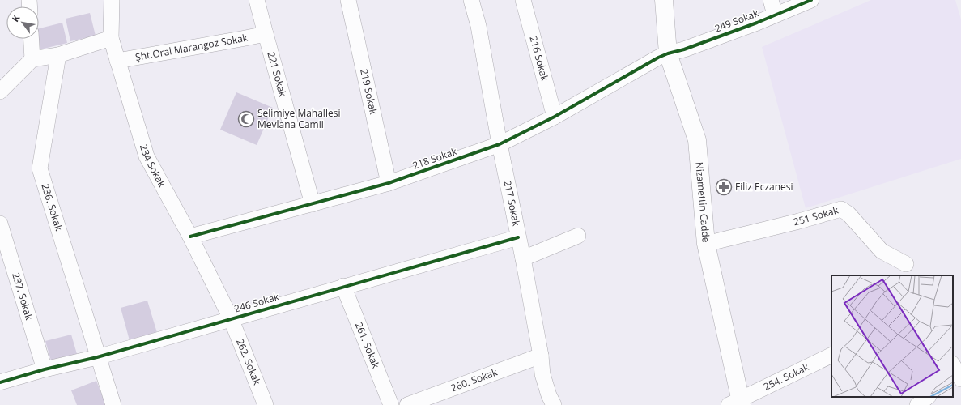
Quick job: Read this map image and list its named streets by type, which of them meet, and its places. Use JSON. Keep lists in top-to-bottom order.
{
  "streets": {
    "street": [
      "249 Sokak",
      "Şht.Oral Marangoz Sokak",
      "216 Sokak",
      "221 Sokak",
      "219 Sokak",
      "218 Sokak",
      "234 Sokak",
      "Nizamettin Cadde",
      "217 Sokak",
      "236. Sokak",
      "251 Sokak",
      "237. Sokak",
      "246 Sokak",
      "261. Sokak",
      "262. Sokak",
      "254. Sokak",
      "260. Sokak"
    ]
  },
  "crossings": [
    ["249 Sokak", "218 Sokak"],
    ["249 Sokak", "Nizamettin Cadde"],
    ["Şht.Oral Marangoz Sokak", "221 Sokak"],
    ["Şht.Oral Marangoz Sokak", "234 Sokak"],
    ["216 Sokak", "218 Sokak"],
    ["221 Sokak", "218 Sokak"],
    ["219 Sokak", "218 Sokak"],
    ["218 Sokak", "234 Sokak"],
    ["218 Sokak", "Nizamettin Cadde"],
    ["218 Sokak", "217 Sokak"],
    ["234 Sokak", "246 Sokak"],
    ["234 Sokak", "262. Sokak"],
    ["Nizamettin Cadde", "251 Sokak"],
    ["Nizamettin Cadde", "254. Sokak"],
    ["217 Sokak", "246 Sokak"],
    ["217 Sokak", "260. Sokak"],
    ["236. Sokak", "246 Sokak"],
    ["237. Sokak", "246 Sokak"],
    ["246 Sokak", "261. Sokak"],
    ["246 Sokak", "262. Sokak"]
  ],
  "places": {
    "mosque": ["Selimiye Mahallesi Mevlana Camii"],
    "pharmacy": ["Filiz Eczanesi"]
  },
  "north": "top left"
}
